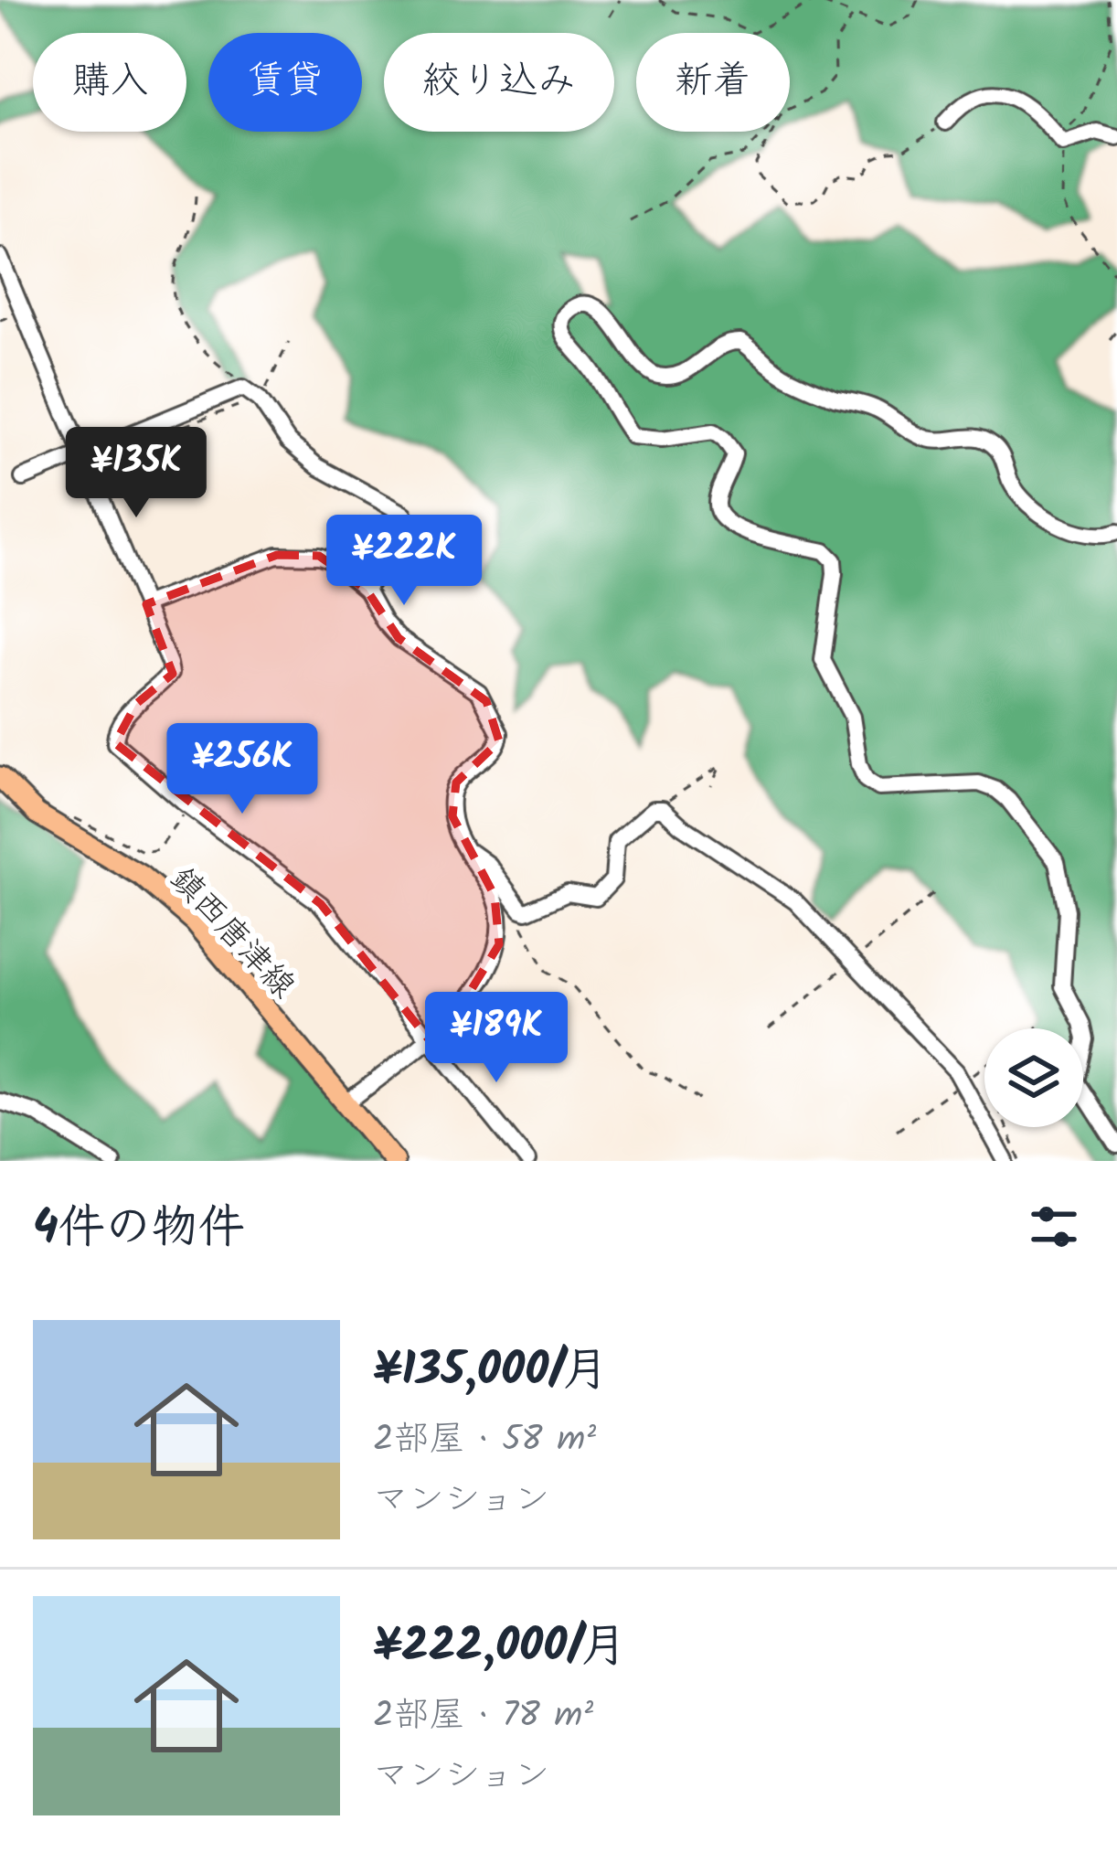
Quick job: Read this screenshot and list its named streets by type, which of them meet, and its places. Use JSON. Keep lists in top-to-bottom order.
{
  "streets": {
    "main road": ["鎮西唐津線"]
  },
  "page": {
    "chip": [
      "購入",
      "賃貸",
      "絞り込み",
      "新着"
    ],
    "price": [
      "¥135K",
      "¥222K",
      "¥256K",
      "¥189K"
    ],
    "heading": "4件の物件",
    "list": [
      {
        "name": "¥135,000/月",
        "note": "2部屋 · 58 m² · マンション"
      },
      {
        "name": "¥222,000/月",
        "note": "2部屋 · 78 m² · マンション"
      }
    ]
  }
}
